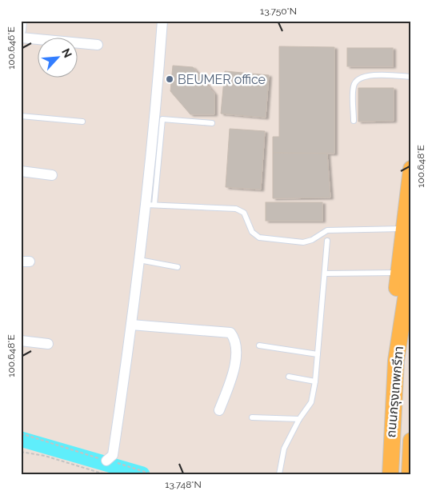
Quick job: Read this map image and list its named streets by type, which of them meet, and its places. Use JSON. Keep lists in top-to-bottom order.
{
  "streets": {
    "main road": ["ถนนกรุงเทพกรีฑา"]
  },
  "places": ["BEUMER office"],
  "north": "top right",
  "coordinates": [
    "13.750°N",
    "100.646°E",
    "100.648°E",
    "13.748°N"
  ]
}
